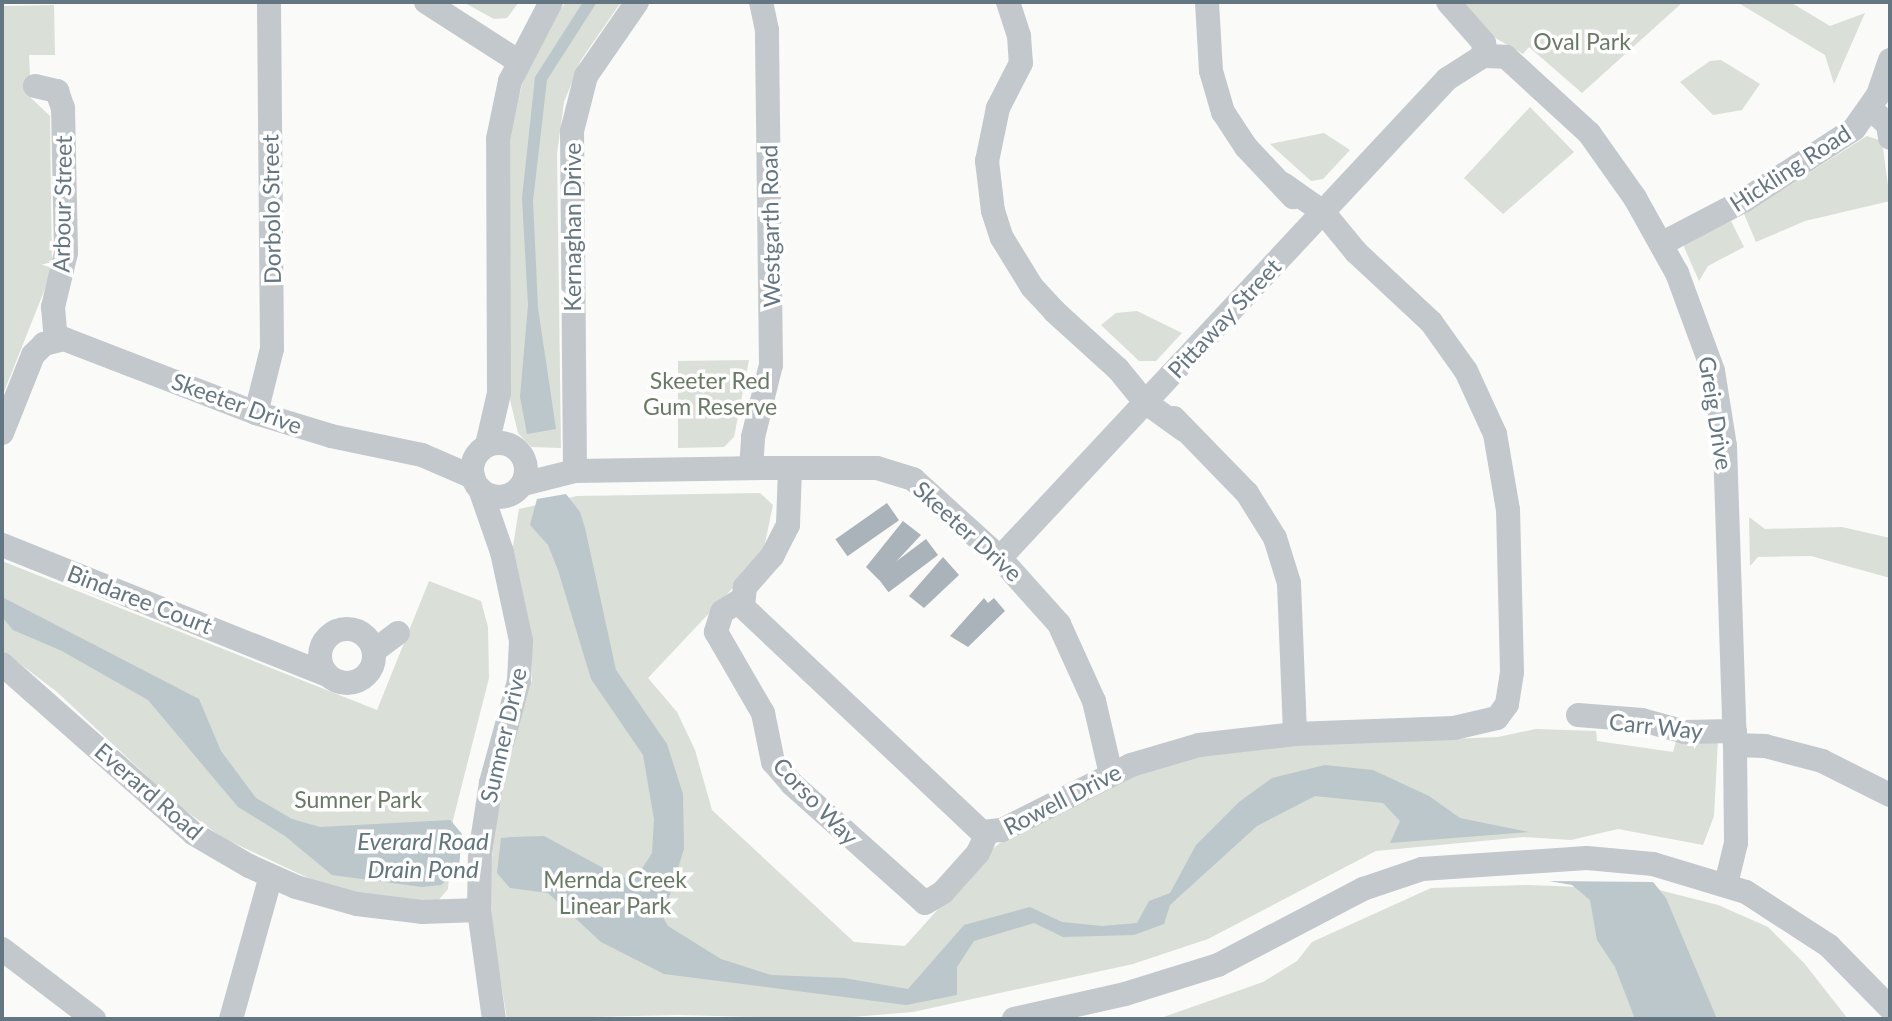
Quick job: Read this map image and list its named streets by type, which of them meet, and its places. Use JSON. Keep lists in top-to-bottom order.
{
  "streets": {
    "street": [
      "Hickling Road",
      "Arbour Street",
      "Dorbolo Street",
      "Westgarth Road",
      "Kernaghan Drive",
      "Pittaway Street",
      "Skeeter Drive",
      "Greig Drive",
      "Bindaree Court",
      "Carr Way",
      "Sumner Drive",
      "Everard Road",
      "Rowell Drive",
      "Corso Way"
    ]
  },
  "crossings": [
    ["Hickling Road", "Greig Drive"],
    ["Arbour Street", "Skeeter Drive"],
    ["Dorbolo Street", "Skeeter Drive"],
    ["Westgarth Road", "Skeeter Drive"],
    ["Kernaghan Drive", "Skeeter Drive"],
    ["Pittaway Street", "Skeeter Drive"],
    ["Pittaway Street", "Greig Drive"],
    ["Pittaway Street", "Rowell Drive"],
    ["Skeeter Drive", "Sumner Drive"],
    ["Skeeter Drive", "Rowell Drive"],
    ["Greig Drive", "Carr Way"],
    ["Sumner Drive", "Everard Road"],
    ["Rowell Drive", "Corso Way"]
  ],
  "water": ["Everard Road Drain Pond"],
  "parks": [
    "Oval Park",
    "Skeeter Red Gum Reserve",
    "Sumner Park",
    "Mernda Creek Linear Park"
  ]
}
